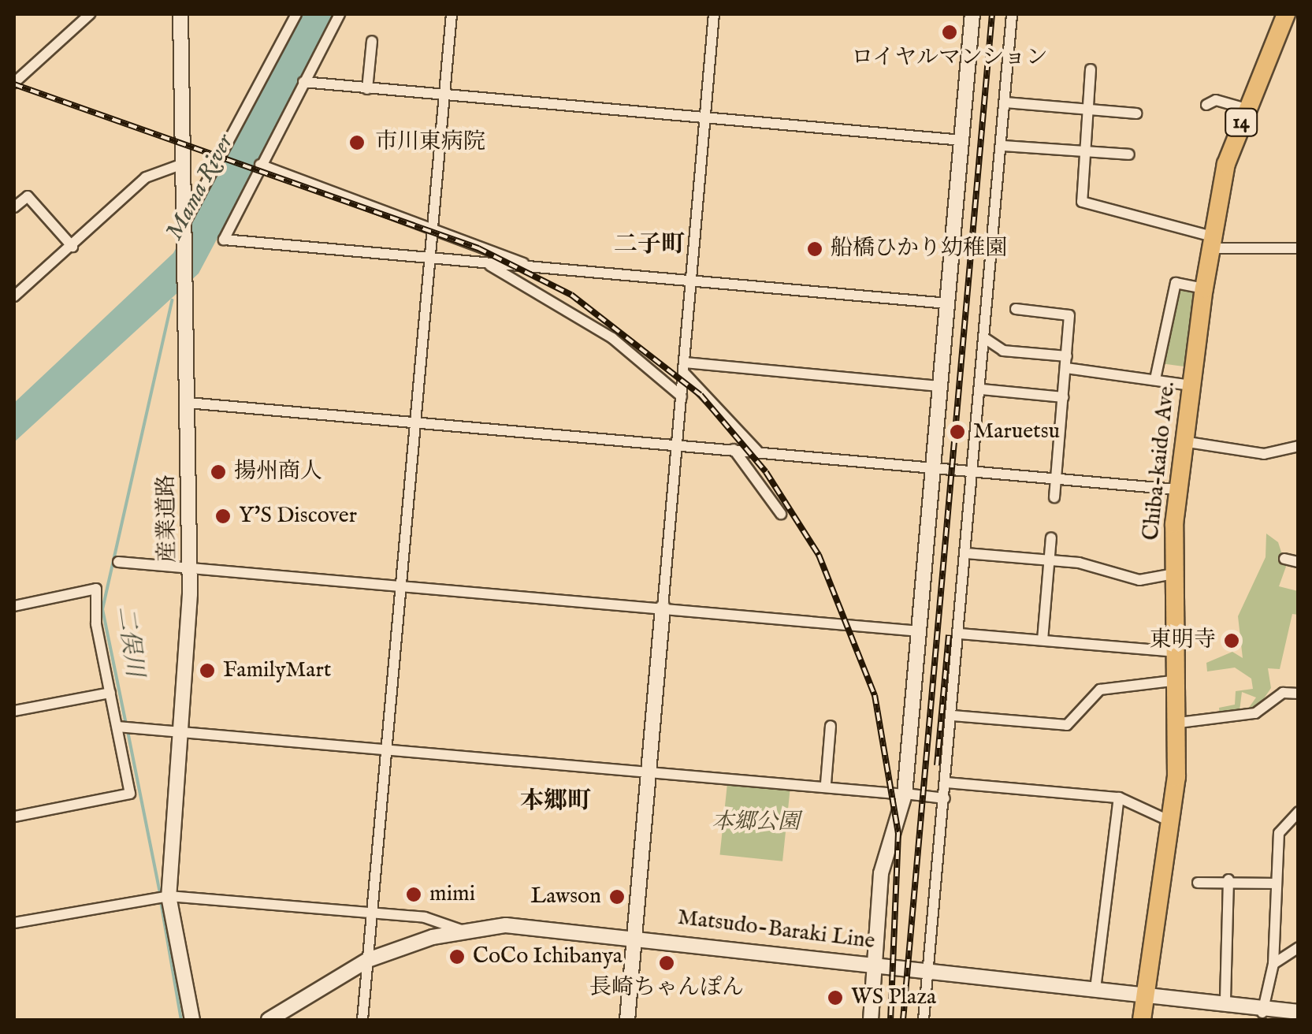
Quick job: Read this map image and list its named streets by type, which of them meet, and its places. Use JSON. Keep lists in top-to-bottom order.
{
  "streets": {
    "highway": ["14", "Chiba-kaido Ave."],
    "main road": ["産業道路", "Matsudo-Baraki Line"]
  },
  "crossings": [
    ["Chiba-kaido Ave.", "Matsudo-Baraki Line"]
  ],
  "districts": ["二子町", "本郷町"],
  "water": ["Mama River", "二俣川"],
  "parks": ["本郷公園"],
  "places": [
    "ロイヤルマンション",
    "市川東病院",
    "船橋ひかり幼稚園",
    "Maruetsu",
    "揚州商人",
    "Y'S Discover",
    "東明寺",
    "FamilyMart",
    "mimi",
    "Lawson",
    "CoCo Ichibanya",
    "長崎ちゃんぽん",
    "WS Plaza"
  ]
}
